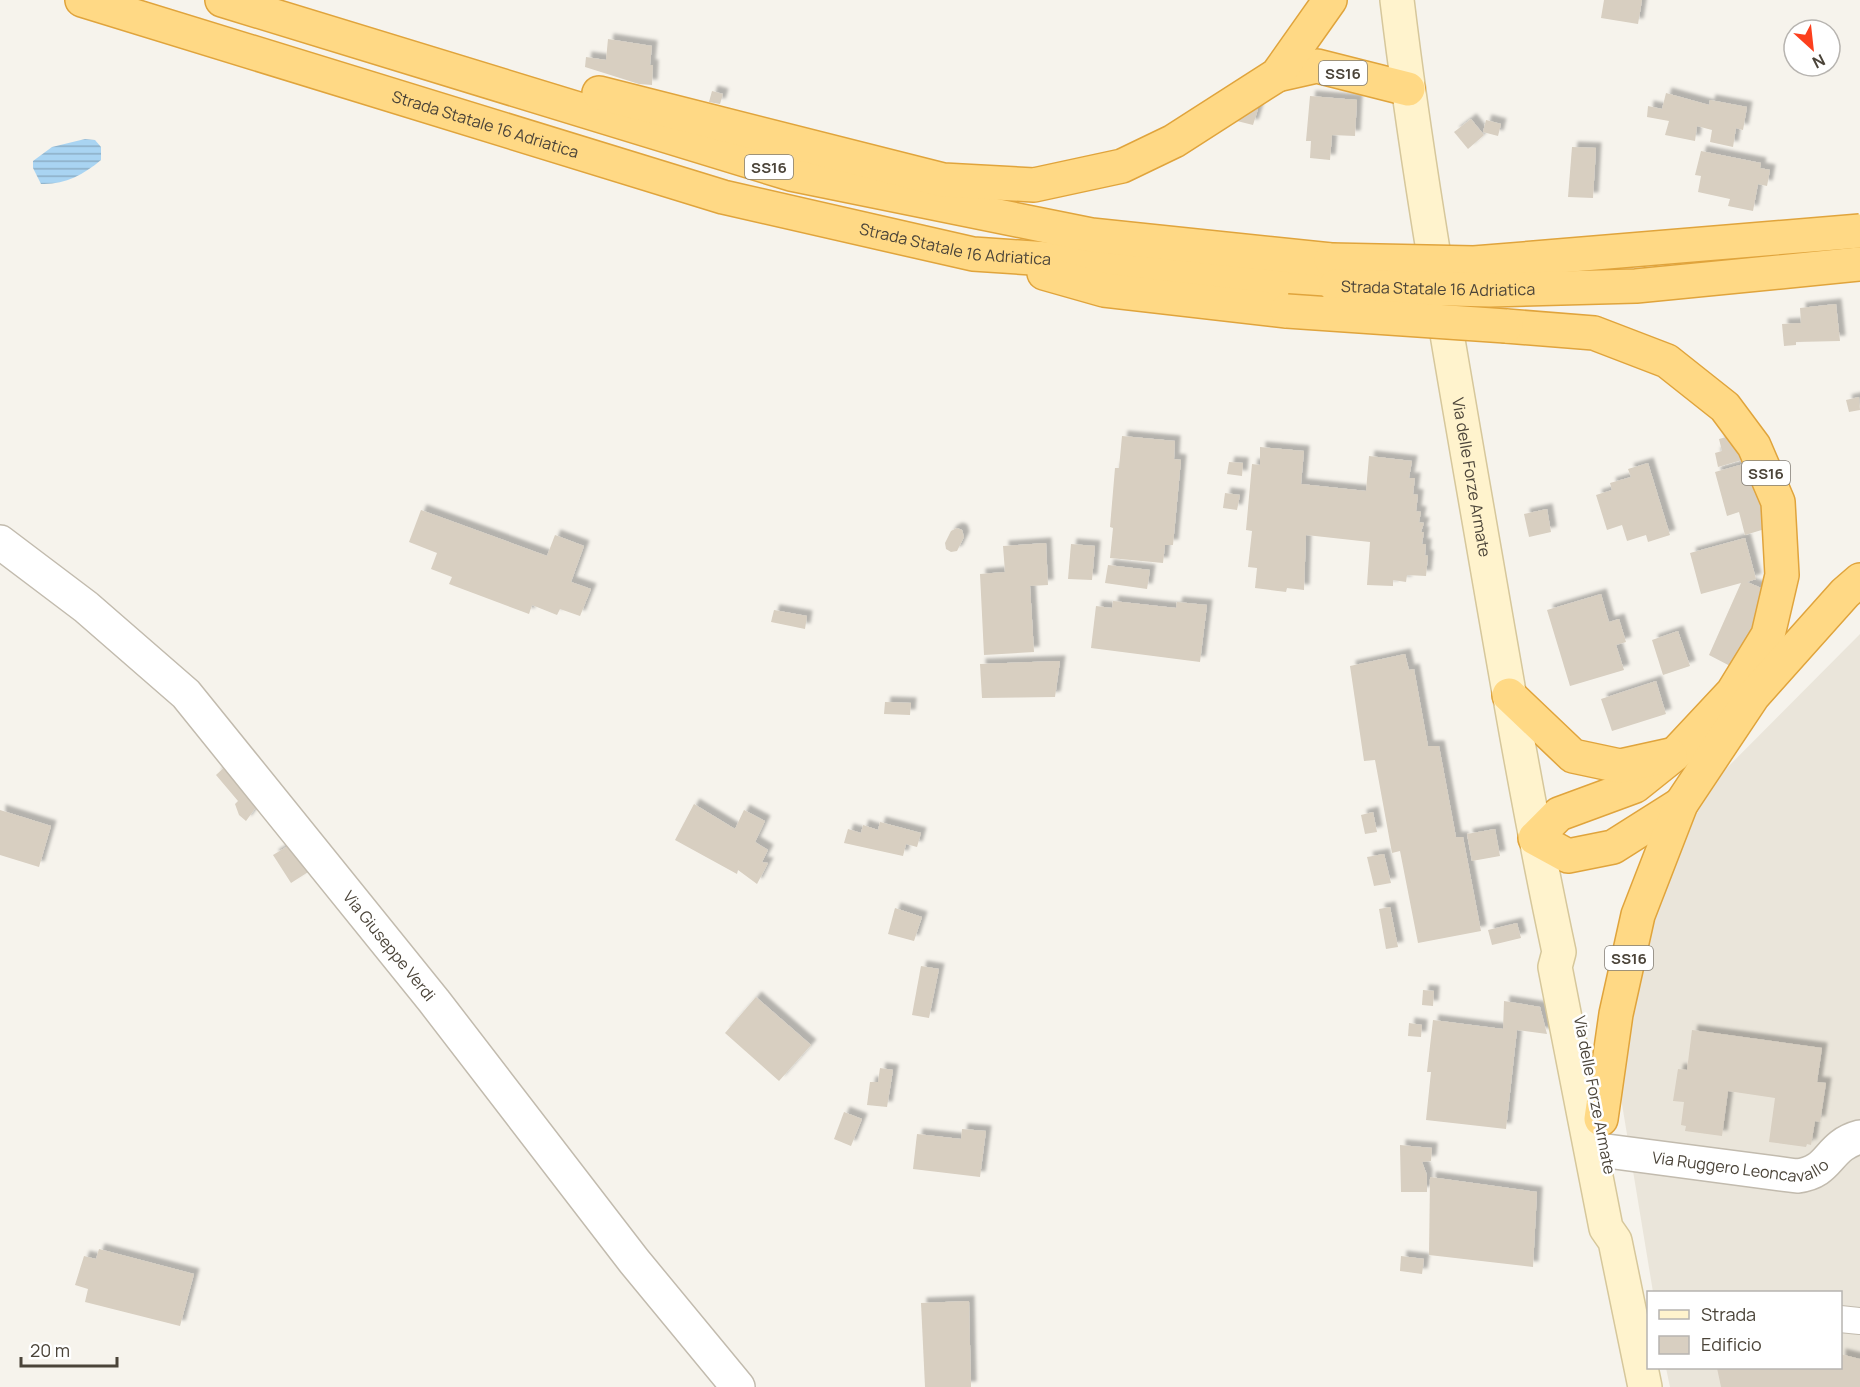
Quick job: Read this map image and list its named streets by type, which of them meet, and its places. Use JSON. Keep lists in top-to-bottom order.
{
  "streets": {
    "highway": ["SS16", "Strada Statale 16 Adriatica"],
    "main road": ["Via delle Forze Armate"],
    "street": ["Via Giuseppe Verdi", "Via Ruggero Leoncavallo"]
  },
  "crossings": [
    ["SS16", "Strada Statale 16 Adriatica"],
    ["SS16", "Via delle Forze Armate"],
    ["Via delle Forze Armate", "Via Ruggero Leoncavallo"]
  ],
  "legend": ["Strada", "Edificio"],
  "scale_bar": "20 m",
  "north": "bottom right"
}
